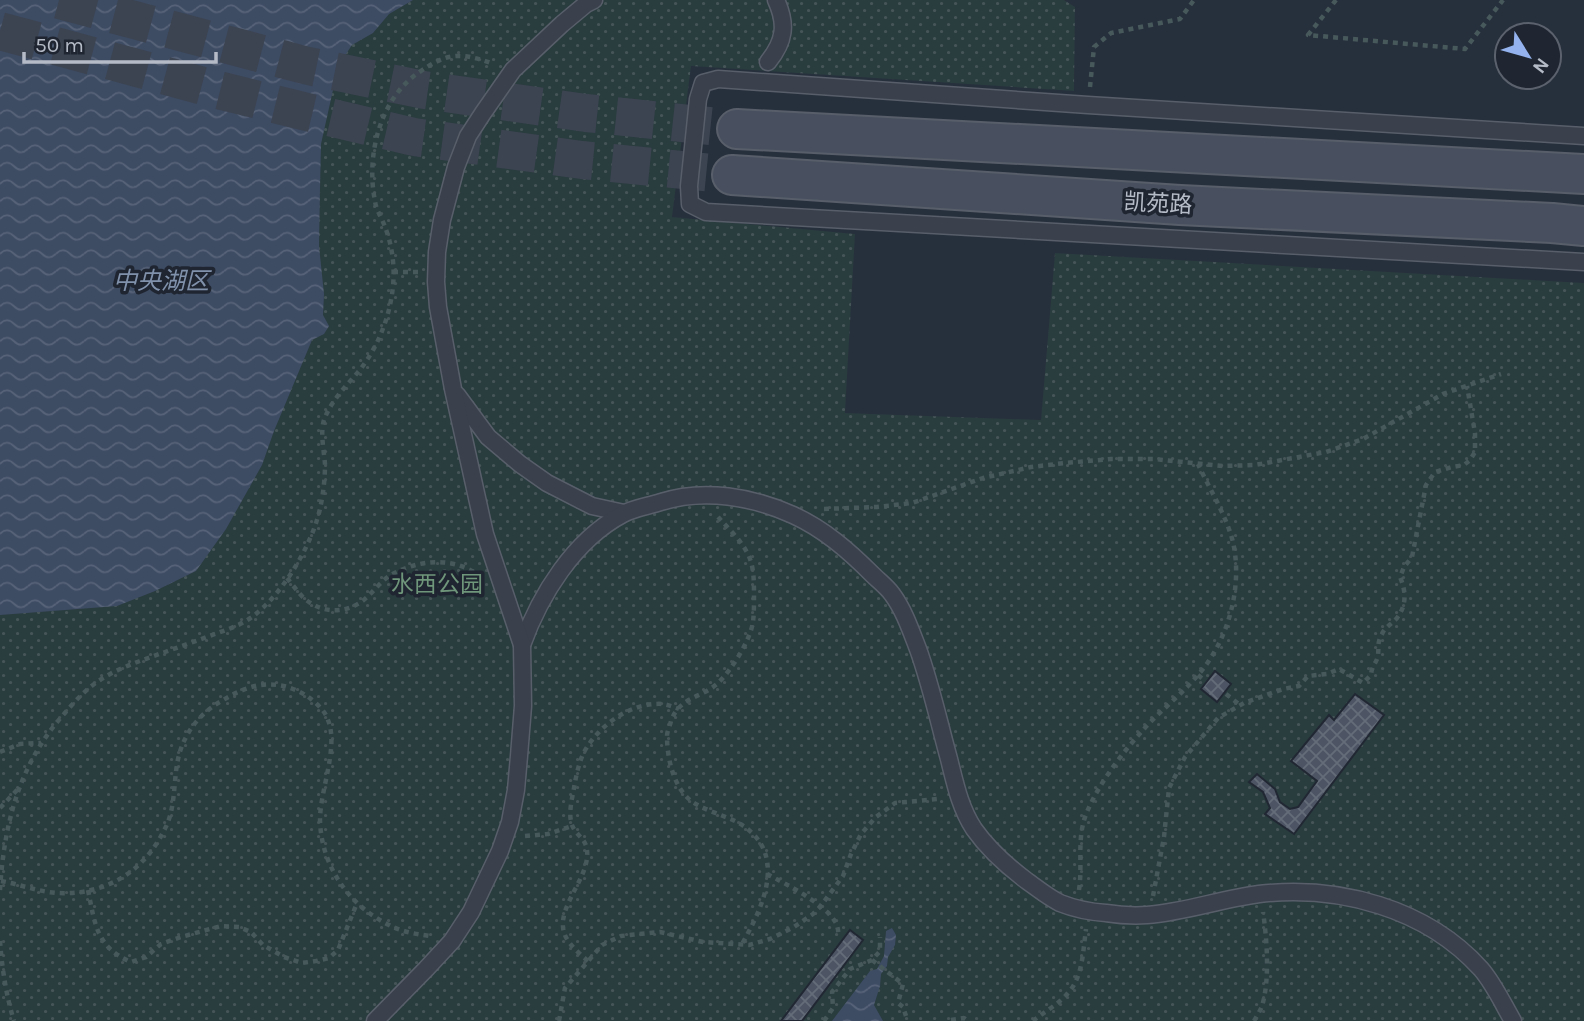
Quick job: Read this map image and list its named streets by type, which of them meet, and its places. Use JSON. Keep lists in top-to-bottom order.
{
  "streets": {
    "main road": ["凯苑路"]
  },
  "water": ["中央湖区"],
  "parks": ["水西公园"],
  "scale_bar": "50 m",
  "north": "bottom right"
}
